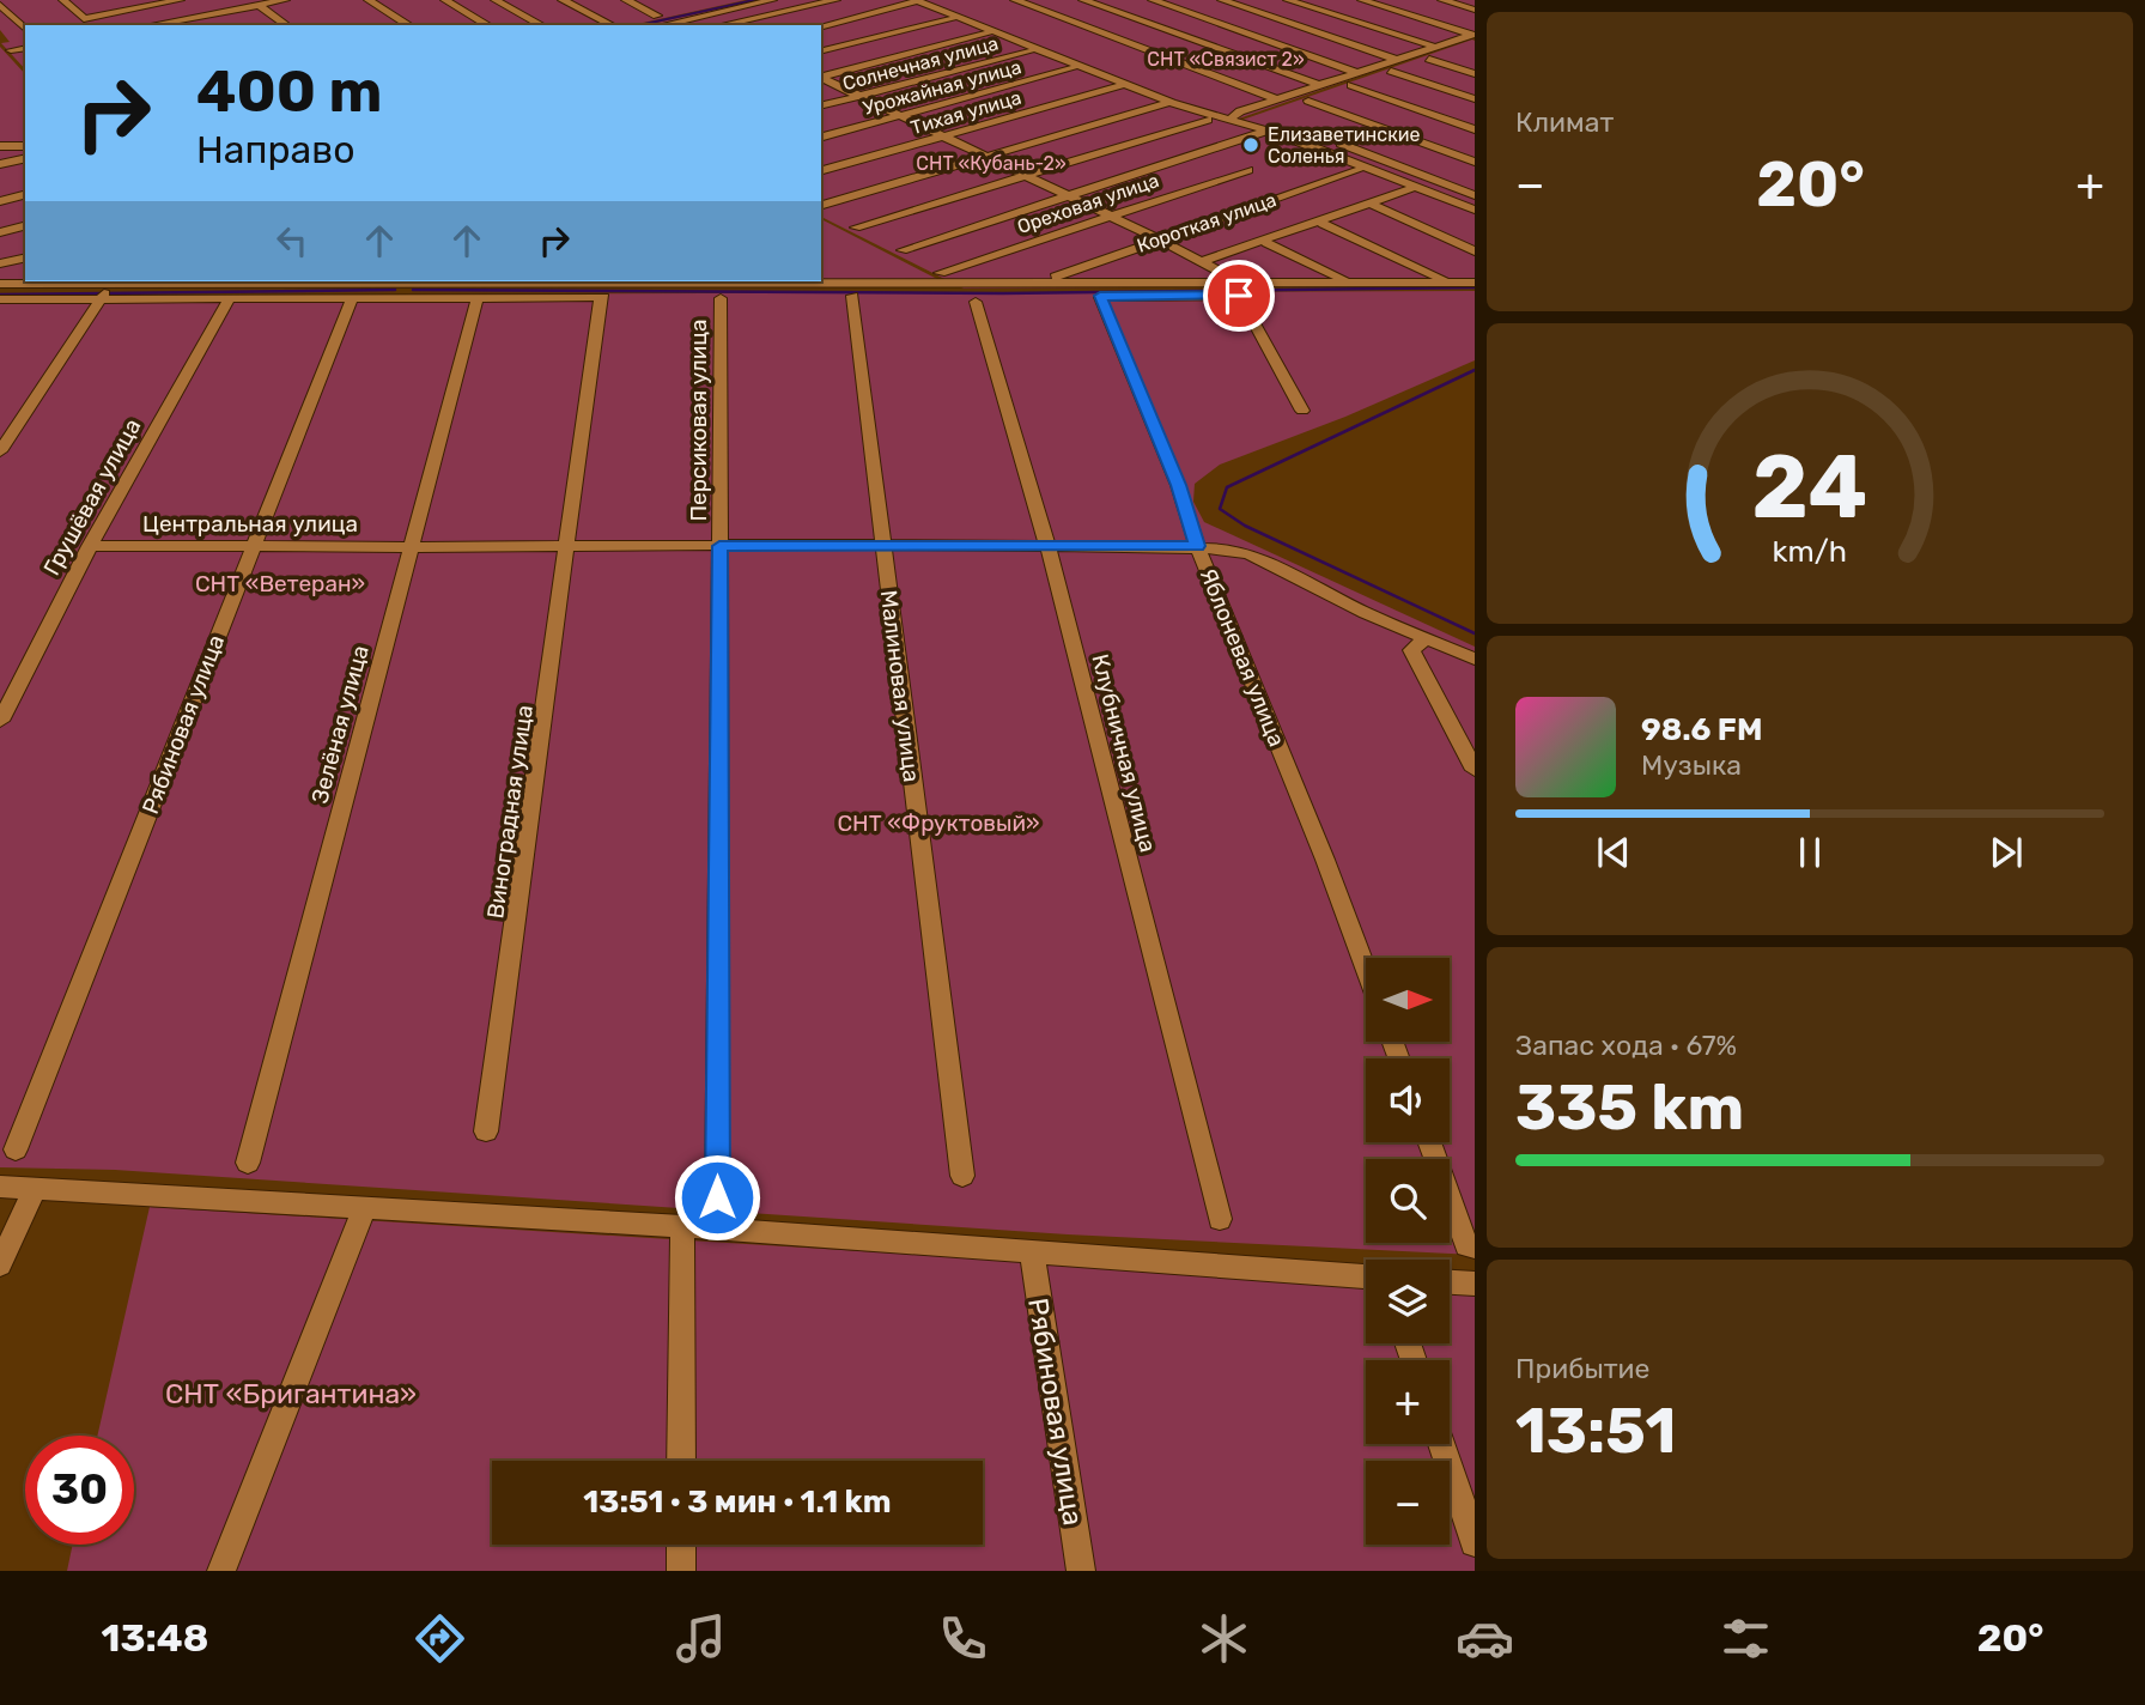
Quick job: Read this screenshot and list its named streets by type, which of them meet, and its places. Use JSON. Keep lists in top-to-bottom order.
{
  "streets": {
    "street": [
      "Солнечная улица",
      "Урожайная улица",
      "Тихая улица",
      "Ореховая улица",
      "Короткая улица",
      "Персиковая улица",
      "Грушёвая улица",
      "Центральная улица",
      "Яблоневая улица",
      "Малиновая улица",
      "Рябиновая улица",
      "Зелёная улица",
      "Клубничная улица",
      "Виноградная улица"
    ]
  },
  "crossings": [
    ["Персиковая улица", "Центральная улица"],
    ["Грушёвая улица", "Центральная улица"],
    ["Центральная улица", "Яблоневая улица"],
    ["Центральная улица", "Малиновая улица"],
    ["Центральная улица", "Рябиновая улица"],
    ["Центральная улица", "Зелёная улица"],
    ["Центральная улица", "Клубничная улица"],
    ["Центральная улица", "Виноградная улица"]
  ],
  "parks": [
    "СНТ «Связист 2»",
    "СНТ «Кубань-2»",
    "СНТ «Ветеран»",
    "СНТ «Фруктовый»",
    "СНТ «Бригантина»"
  ],
  "places": ["Елизаветинские Соленья"],
  "north": "right",
  "page": {
    "tile": [
      "Климат",
      ["Запас хода · 67%", "335 km"],
      ["Прибытие", "13:51"]
    ],
    "turn": ["400 m", "Направо"],
    "heat": ["−", "20°", "+"],
    "song": ["98.6 FM", "Музыка"],
    "map_buttons": ["+", "−"],
    "limit": "30",
    "trip": "13:51 · 3 мин · 1.1 km",
    "tabs": ["13:48", "20°"],
    "gauge": ["24", "km/h"]
  }
}
